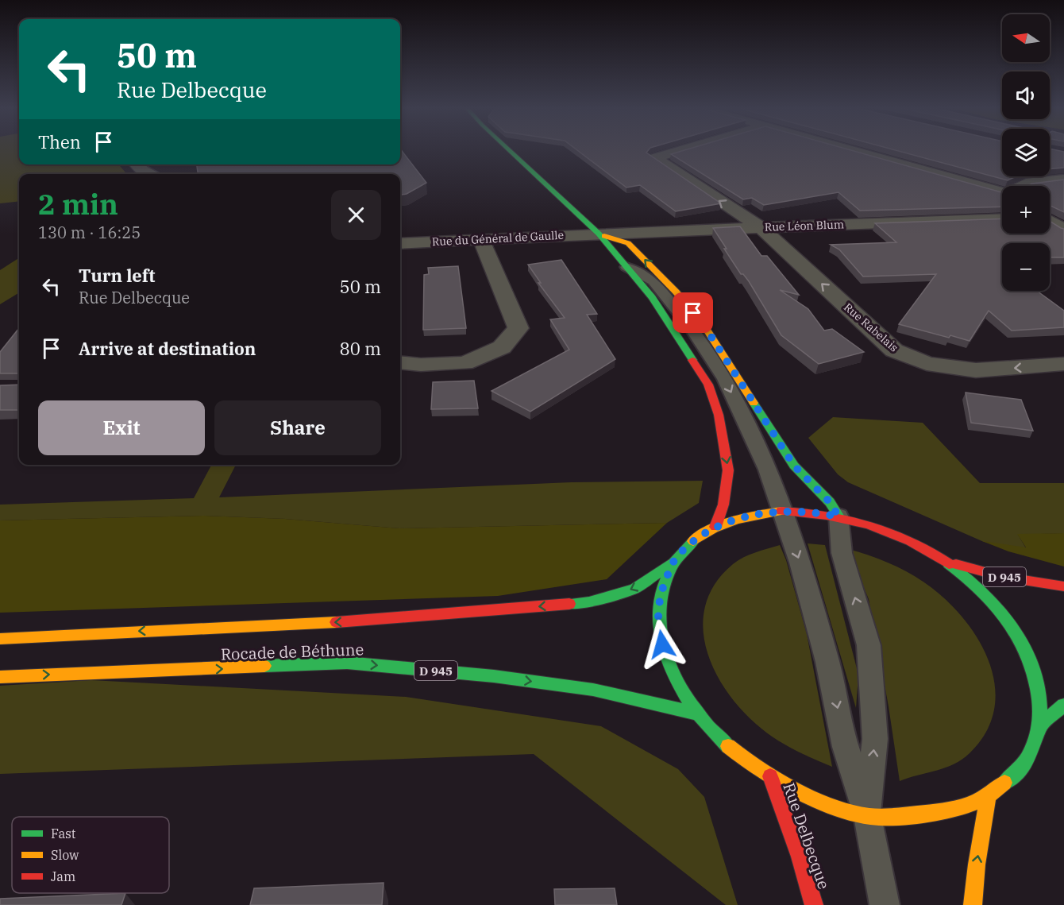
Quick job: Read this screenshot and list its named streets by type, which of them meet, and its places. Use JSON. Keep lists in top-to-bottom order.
{
  "streets": {
    "street": [
      "Rue Léon Blum",
      "Rue du Général de Gaulle",
      "Rue Rabelais",
      "D 945",
      "Rocade de Béthune",
      "Rue Delbecque"
    ]
  },
  "crossings": [
    ["Rue Léon Blum", "Rue du Général de Gaulle"],
    ["Rue Léon Blum", "Rue Rabelais"]
  ],
  "legend": ["Fast", "Slow", "Jam"],
  "north": "left",
  "page": {
    "map_buttons": ["+", "−"],
    "turn": ["50 m", "Rue Delbecque"],
    "then": "Then",
    "heading": ["2 min", "130 m · 16:25"],
    "list": [
      {
        "name": "Turn left",
        "note": "Rue Delbecque",
        "value": "50 m"
      },
      {
        "name": "Arrive at destination",
        "value": "80 m"
      }
    ],
    "buttons": ["Exit", "Share"]
  }
}
